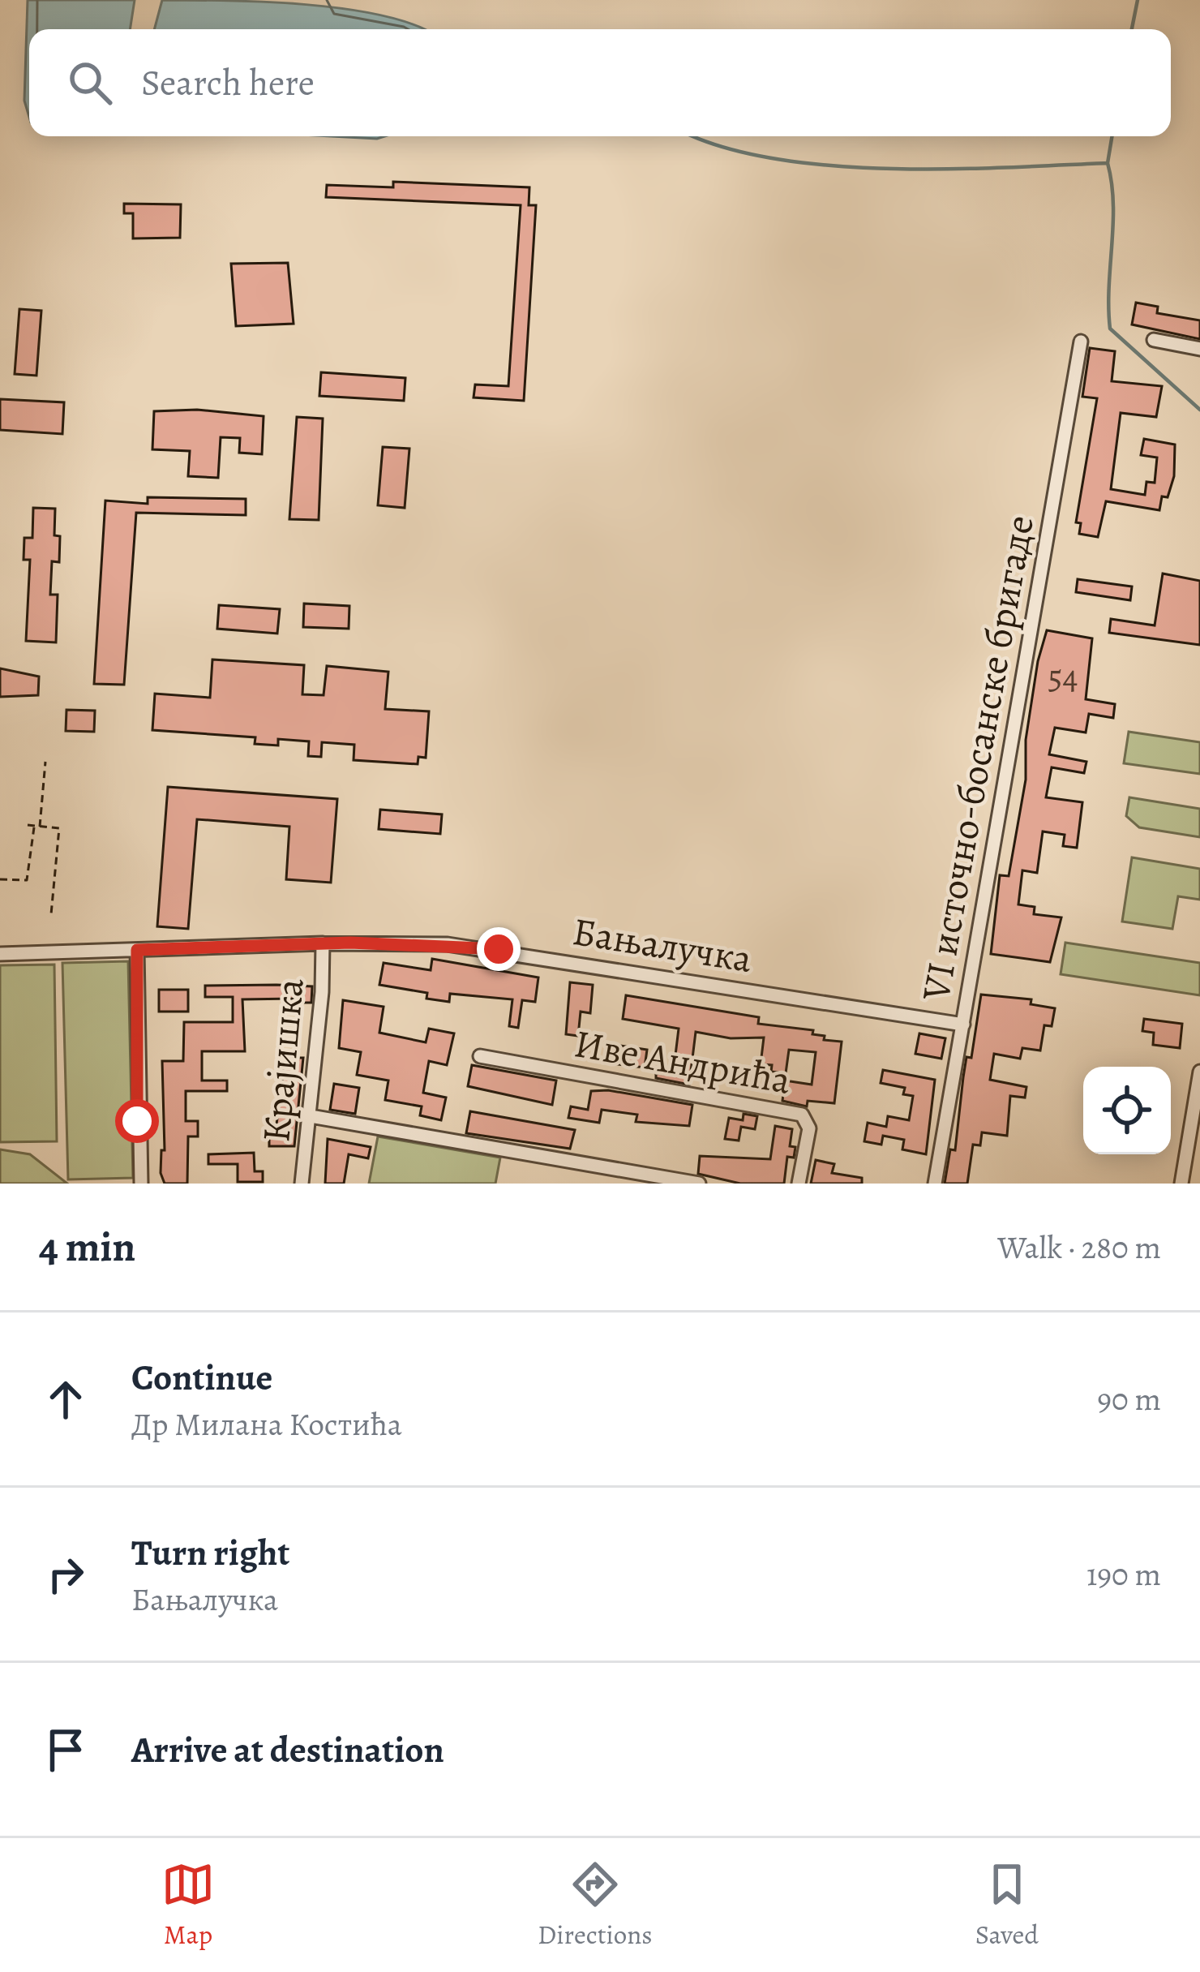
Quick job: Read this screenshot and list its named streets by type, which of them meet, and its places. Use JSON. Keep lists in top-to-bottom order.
{
  "streets": {
    "street": [
      "VI источно-босанске бригаде",
      "Бањалучка",
      "Крајишка",
      "Иве Андрића"
    ]
  },
  "crossings": [
    ["VI источно-босанске бригаде", "Бањалучка"],
    ["Бањалучка", "Крајишка"]
  ],
  "house_numbers": ["54"],
  "page": {
    "search": "Search here",
    "heading": ["4 min", "Walk · 280 m"],
    "list": [
      ["Continue", "Др Милана Костића", "90 m"],
      ["Turn right", "Бањалучка", "190 m"],
      "Arrive at destination"
    ],
    "nav": ["Map", "Directions", "Saved"]
  }
}
